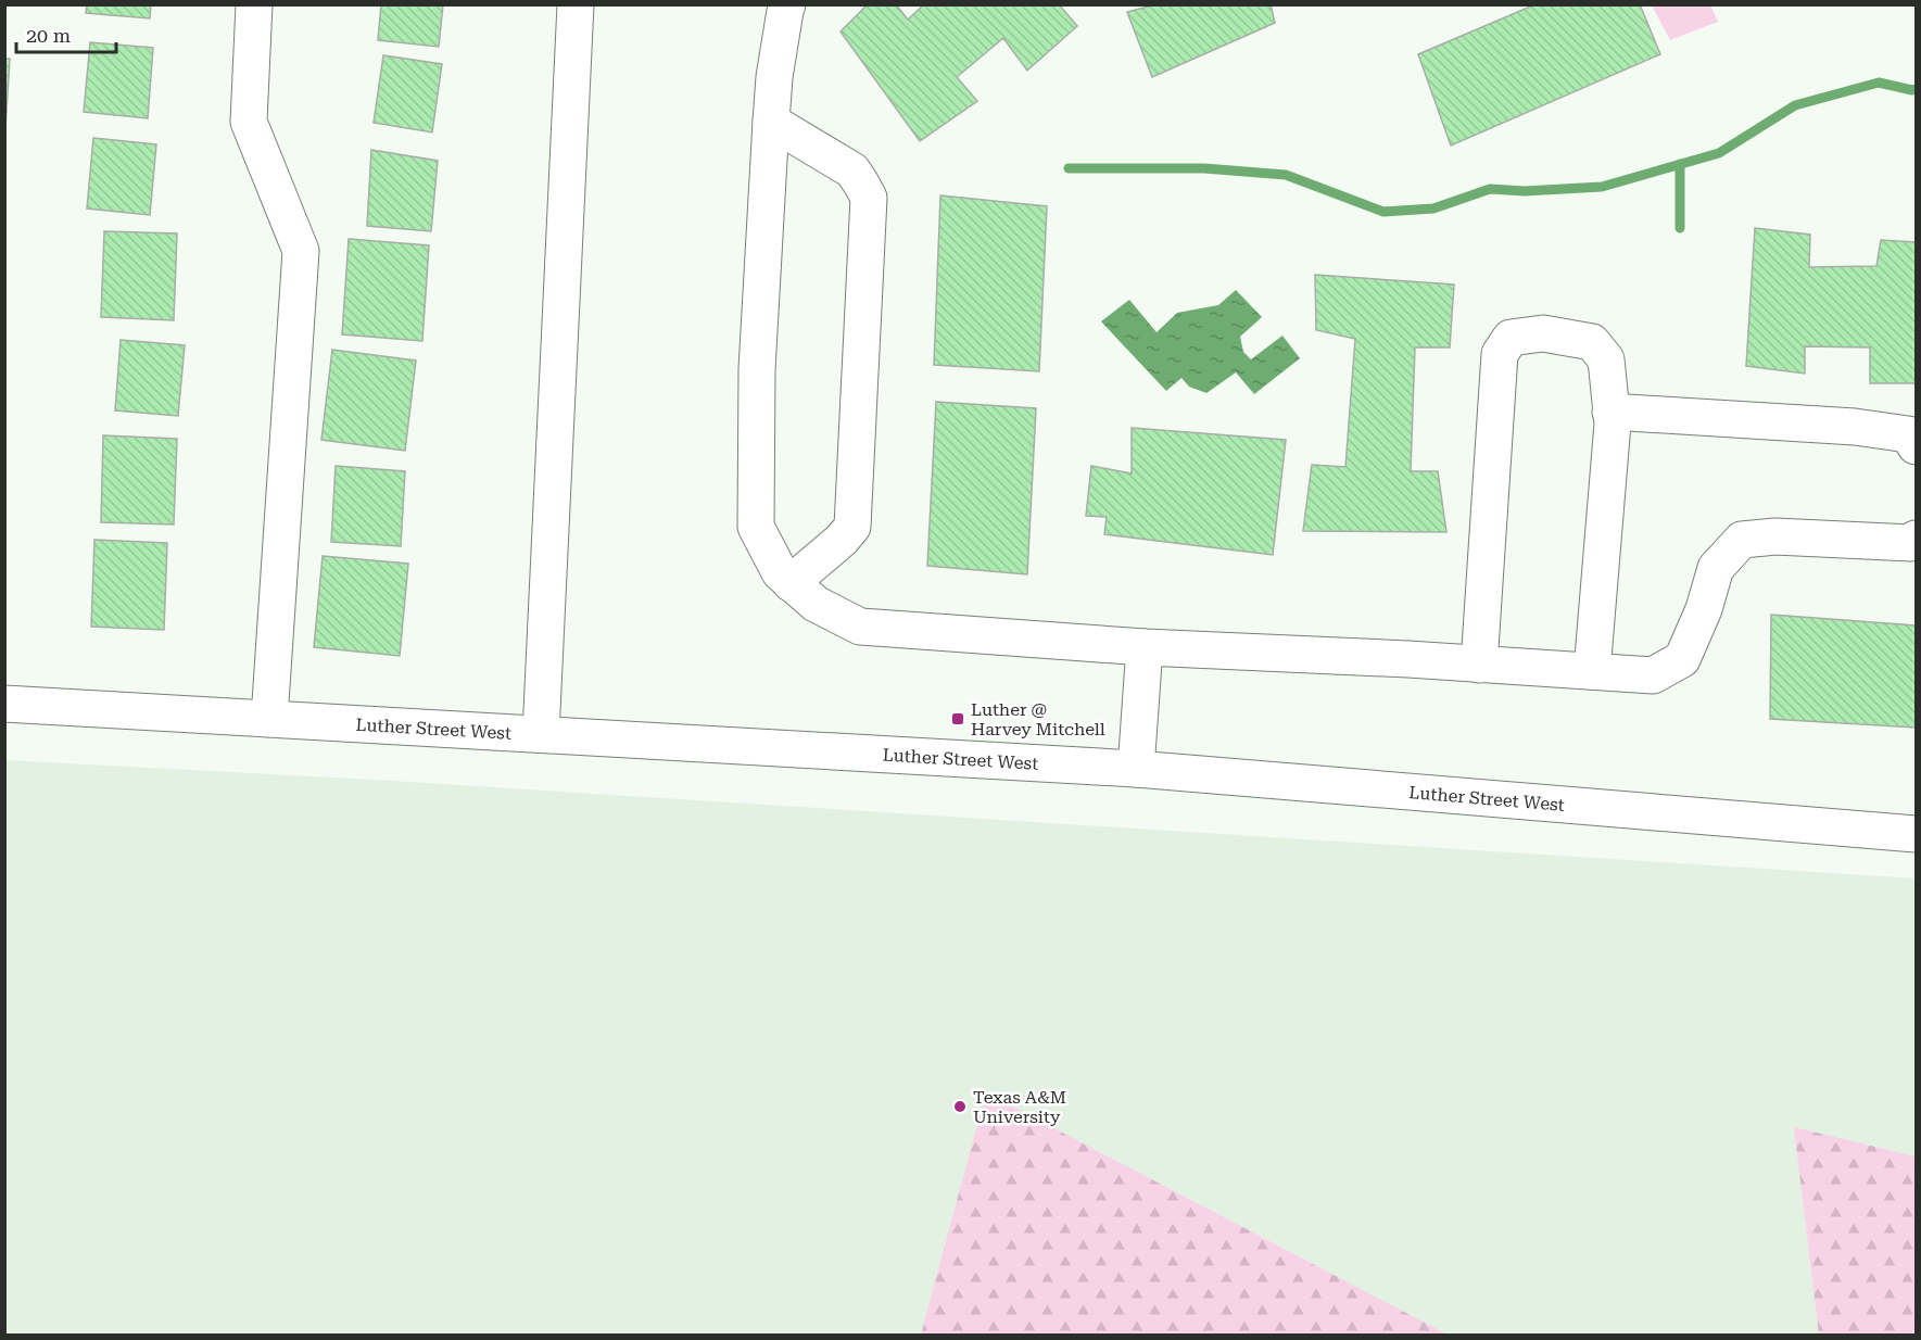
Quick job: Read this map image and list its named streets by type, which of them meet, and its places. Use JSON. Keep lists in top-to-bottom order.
{
  "streets": {
    "street": ["Luther Street West"]
  },
  "places": {
    "transit": ["Luther @ Harvey Mitchell"],
    "other": ["Texas A&M University"]
  },
  "scale_bar": "20 m"
}
